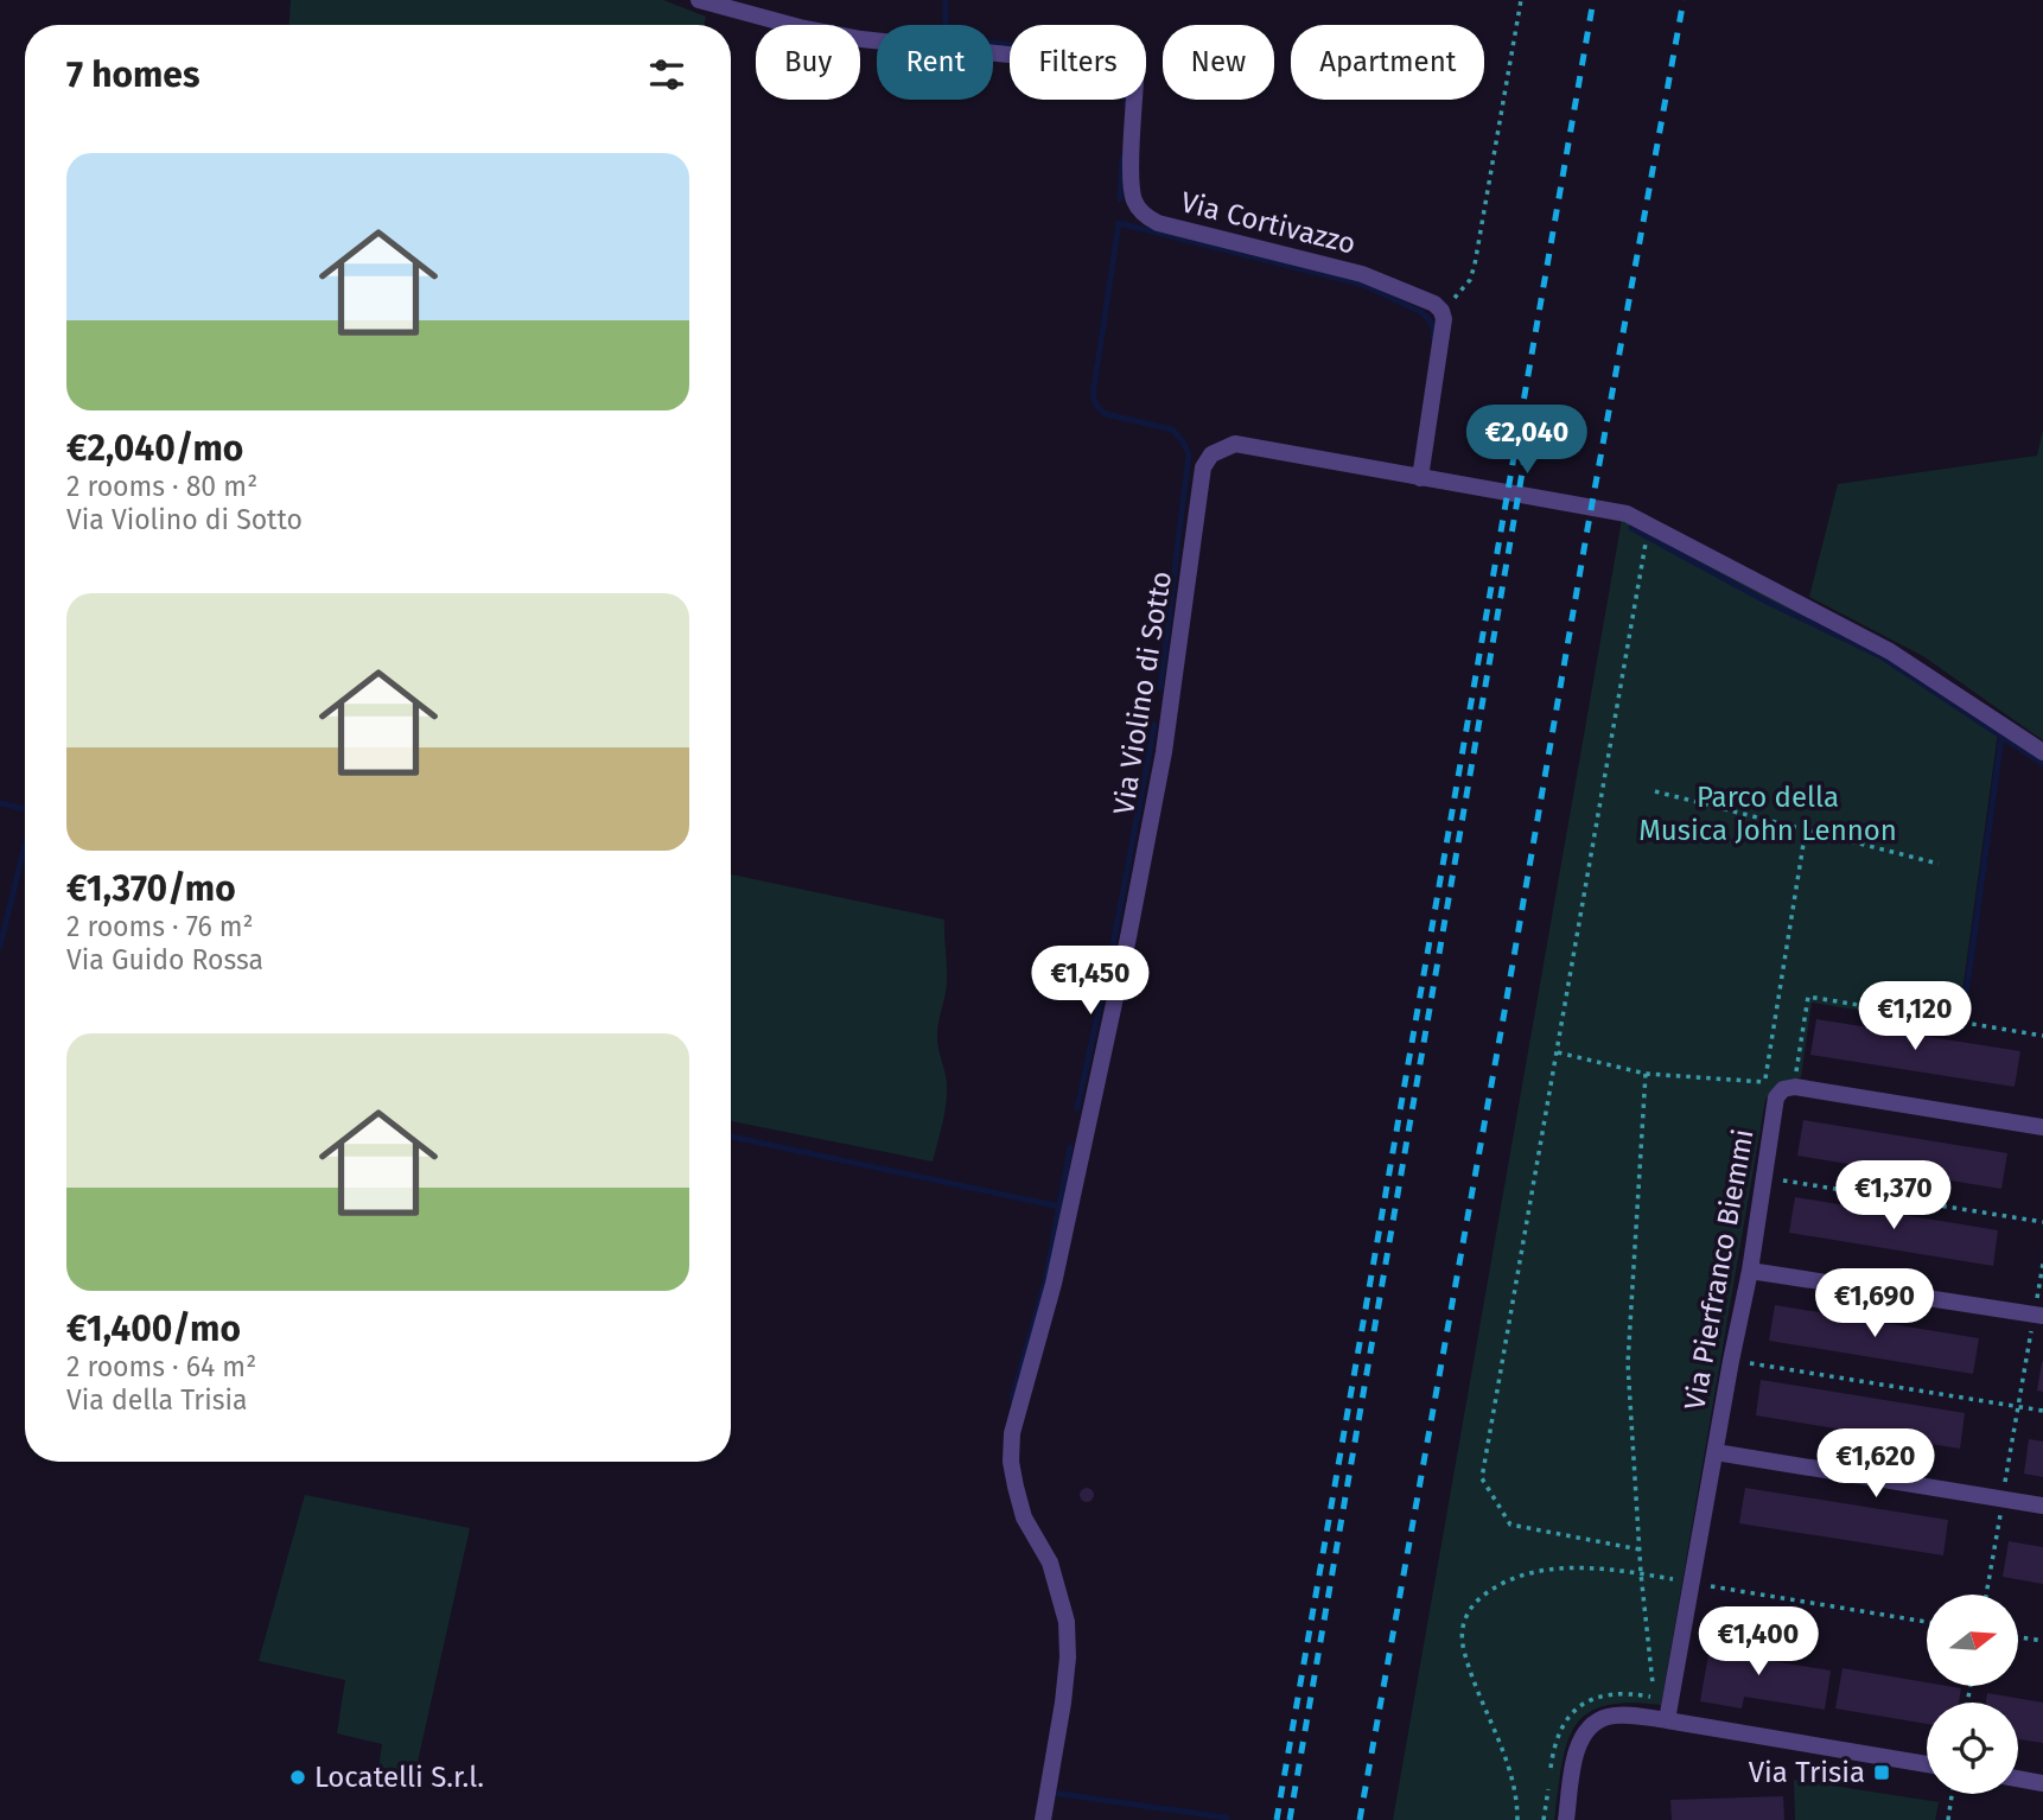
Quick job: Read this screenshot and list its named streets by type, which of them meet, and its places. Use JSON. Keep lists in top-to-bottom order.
{
  "streets": {
    "street": ["Via Cortivazzo", "Via Violino di Sotto", "Via Pierfranco Biemmi"]
  },
  "parks": ["Parco della Musica John Lennon"],
  "places": {
    "transit": ["Via Trisia"],
    "other": ["Locatelli S.r.l."]
  },
  "north": "right",
  "page": {
    "chip": [
      "Buy",
      "Rent",
      "Filters",
      "New",
      "Apartment"
    ],
    "heading": "7 homes",
    "list": [
      {
        "name": "€2,040/mo",
        "note": "2 rooms · 80 m² · Via Violino di Sotto"
      },
      {
        "name": "€1,370/mo",
        "note": "2 rooms · 76 m² · Via Guido Rossa"
      },
      {
        "name": "€1,400/mo",
        "note": "2 rooms · 64 m² · Via della Trisia"
      }
    ],
    "price": [
      "€2,040",
      "€1,450",
      "€1,120",
      "€1,370",
      "€1,690",
      "€1,620",
      "€1,400"
    ]
  }
}
